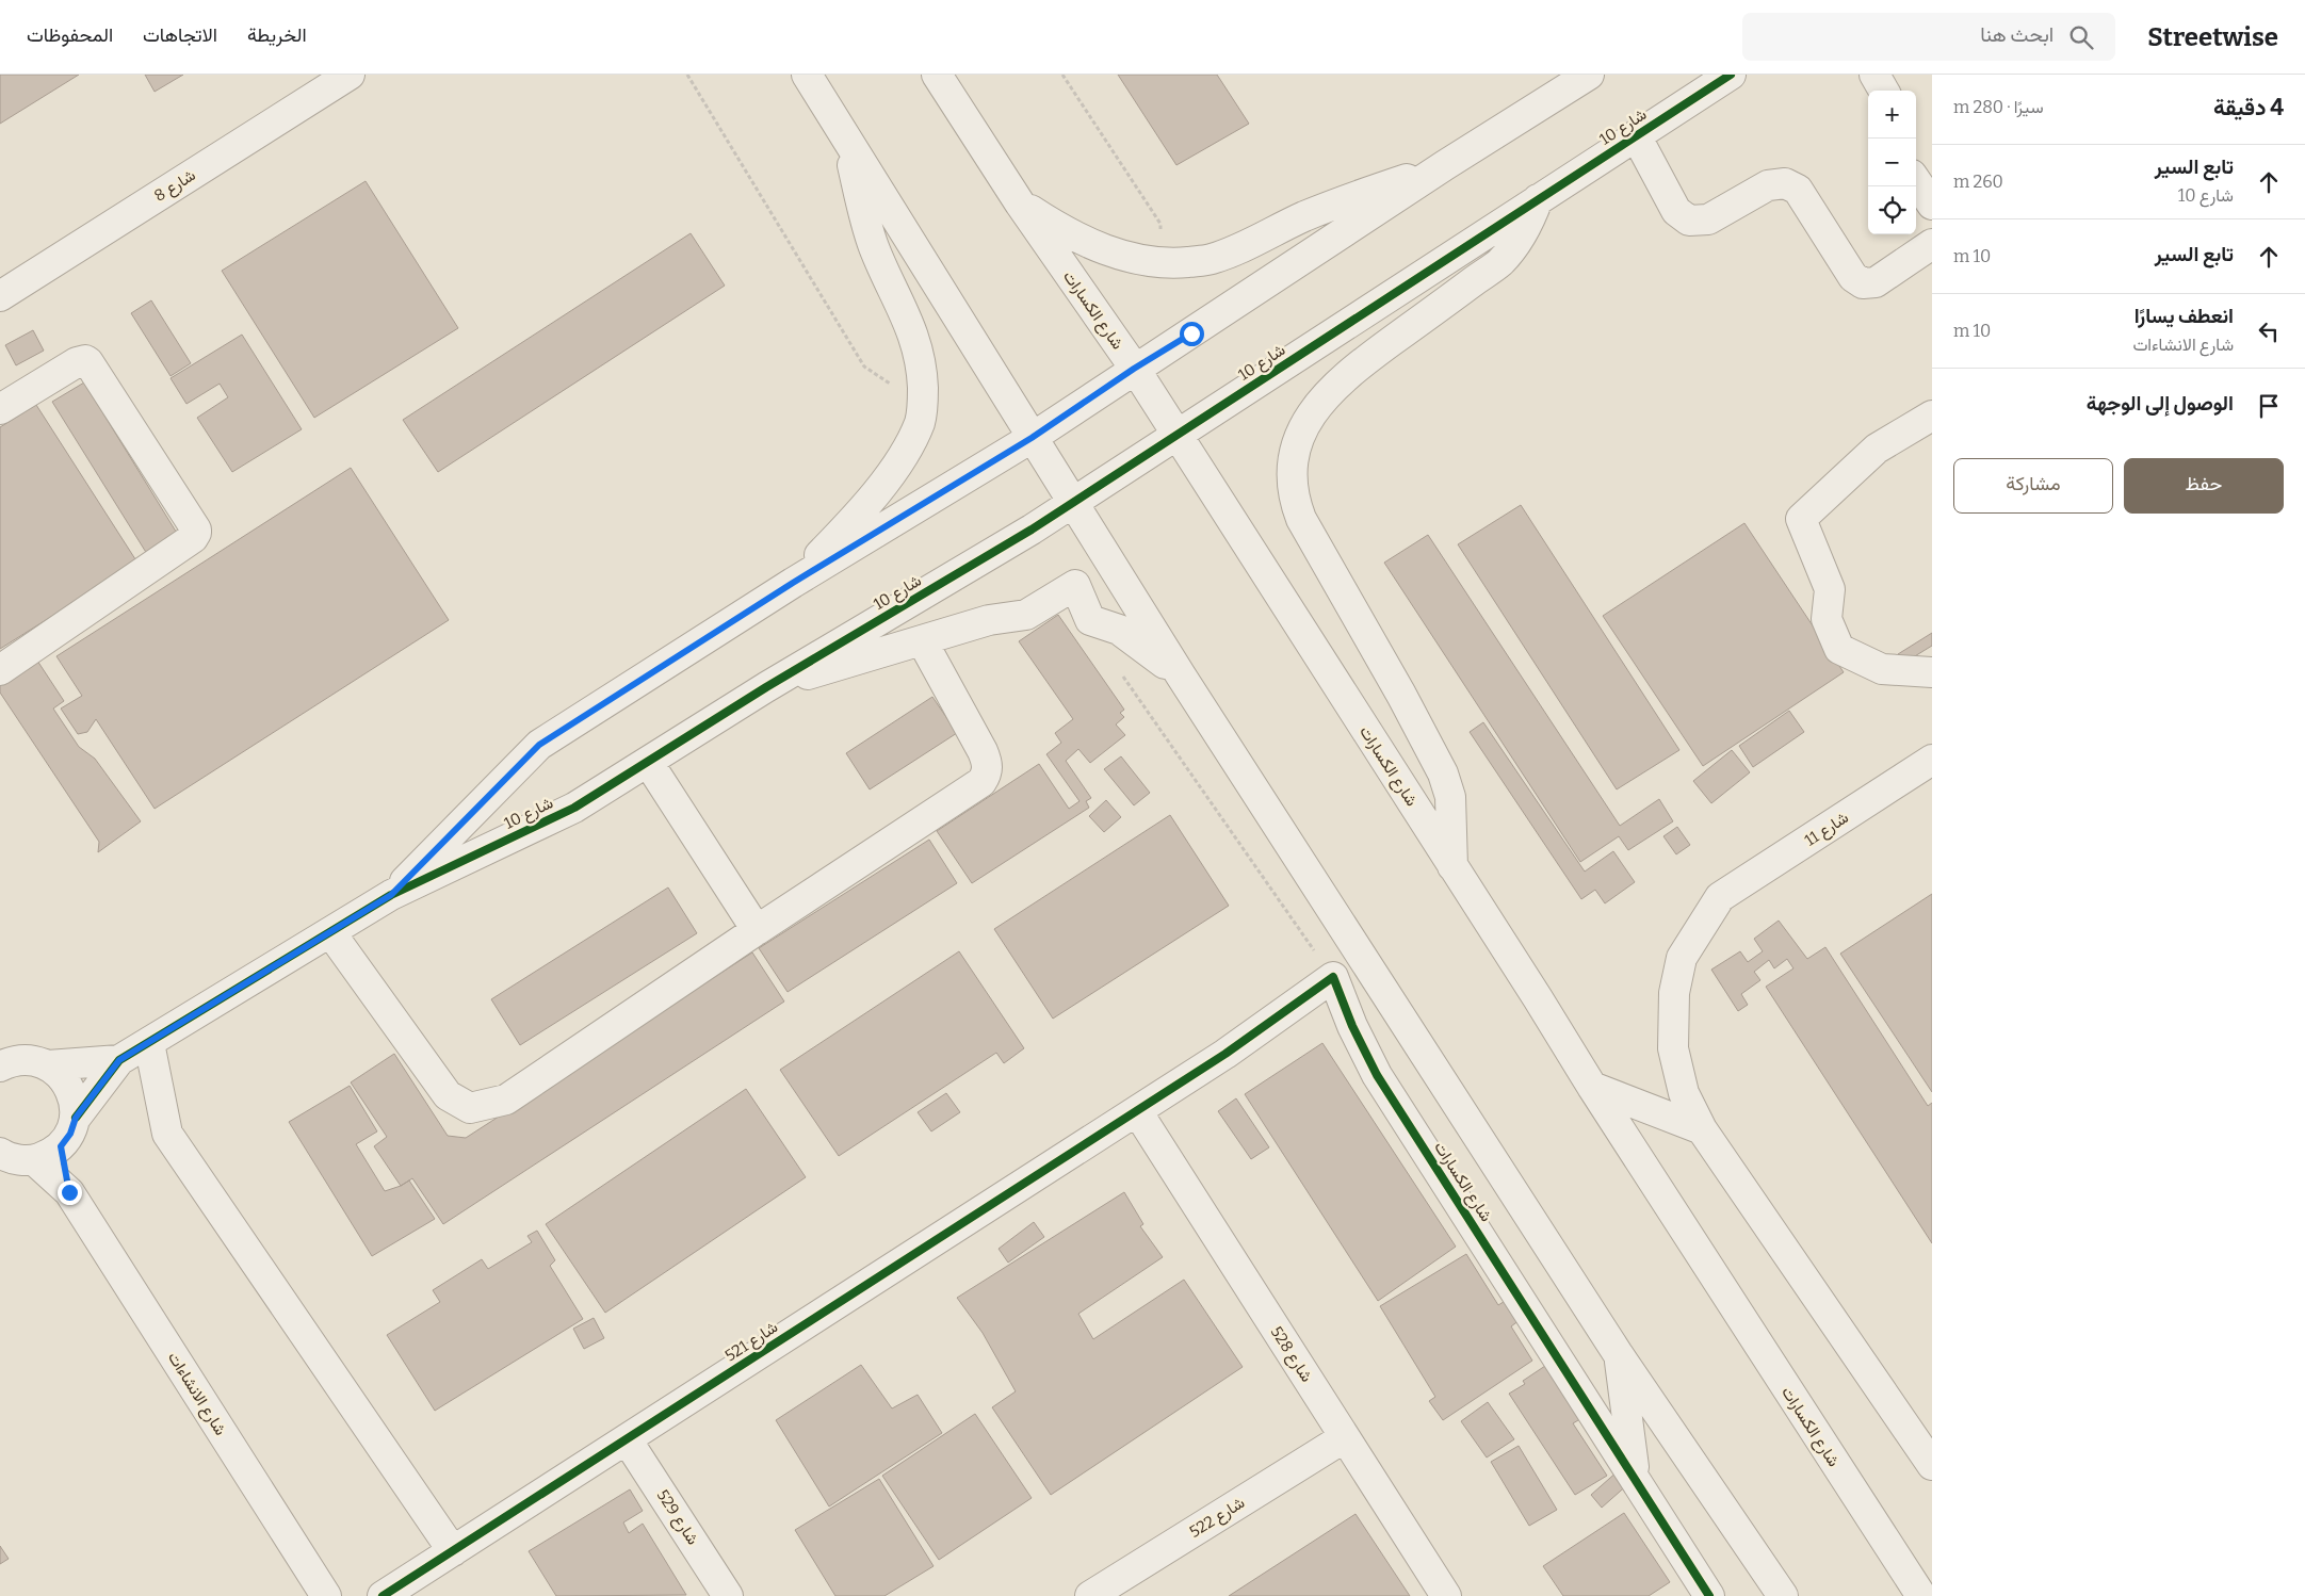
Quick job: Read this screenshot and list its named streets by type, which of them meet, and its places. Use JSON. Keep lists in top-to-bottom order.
{
  "streets": {
    "street": [
      "شارع 10",
      "شارع 8",
      "شارع الكسارات",
      "شارع 11",
      "شارع 521",
      "شارع 528",
      "شارع الانشاءات",
      "شارع 529",
      "شارع 522"
    ]
  },
  "crossings": [
    ["شارع 10", "شارع الكسارات"],
    ["شارع 10", "شارع الانشاءات"],
    ["شارع 521", "شارع 528"],
    ["شارع 521", "شارع 529"],
    ["شارع 528", "شارع 522"]
  ],
  "page": {
    "header": "Streetwise",
    "search": "ابحث هنا",
    "nav": ["الخريطة", "الاتجاهات", "المحفوظات"],
    "heading": ["4 دقيقة", "سيرًا · 280 m"],
    "map_buttons": ["+", "−"],
    "list": [
      ["تابع السير", "شارع 10", "260 m"],
      ["تابع السير", "10 m"],
      ["انعطف يسارًا", "شارع الانشاءات", "10 m"],
      "الوصول إلى الوجهة"
    ],
    "buttons": ["حفظ", "مشاركة"]
  }
}
